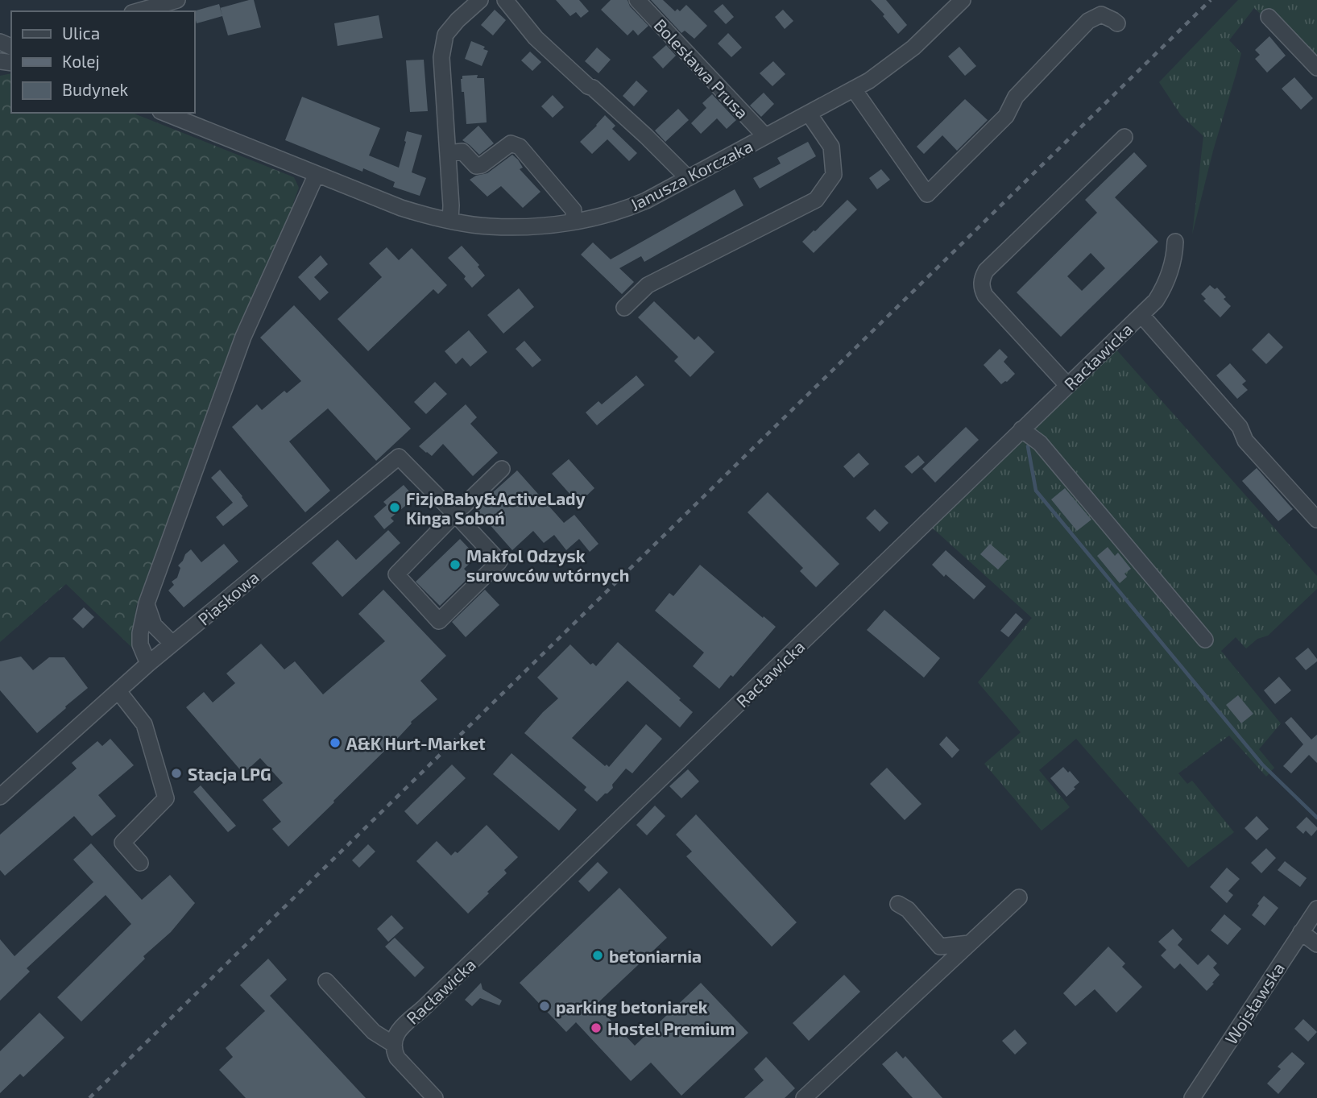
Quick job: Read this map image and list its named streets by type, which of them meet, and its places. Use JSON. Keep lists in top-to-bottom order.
{
  "streets": {
    "street": [
      "Bolesława Prusa",
      "Janusza Korczaka",
      "Racławicka",
      "Piaskowa",
      "Wojsławska"
    ]
  },
  "crossings": [
    ["Bolesława Prusa", "Janusza Korczaka"]
  ],
  "places": [
    "FizjoBaby&ActiveLady Kinga Soboń",
    "Makfol Odzysk surowców wtórnych",
    "A&K Hurt-Market",
    "Stacja LPG",
    "betoniarnia",
    "parking betoniarek",
    "Hostel Premium"
  ],
  "legend": ["Ulica", "Kolej", "Budynek"]
}
